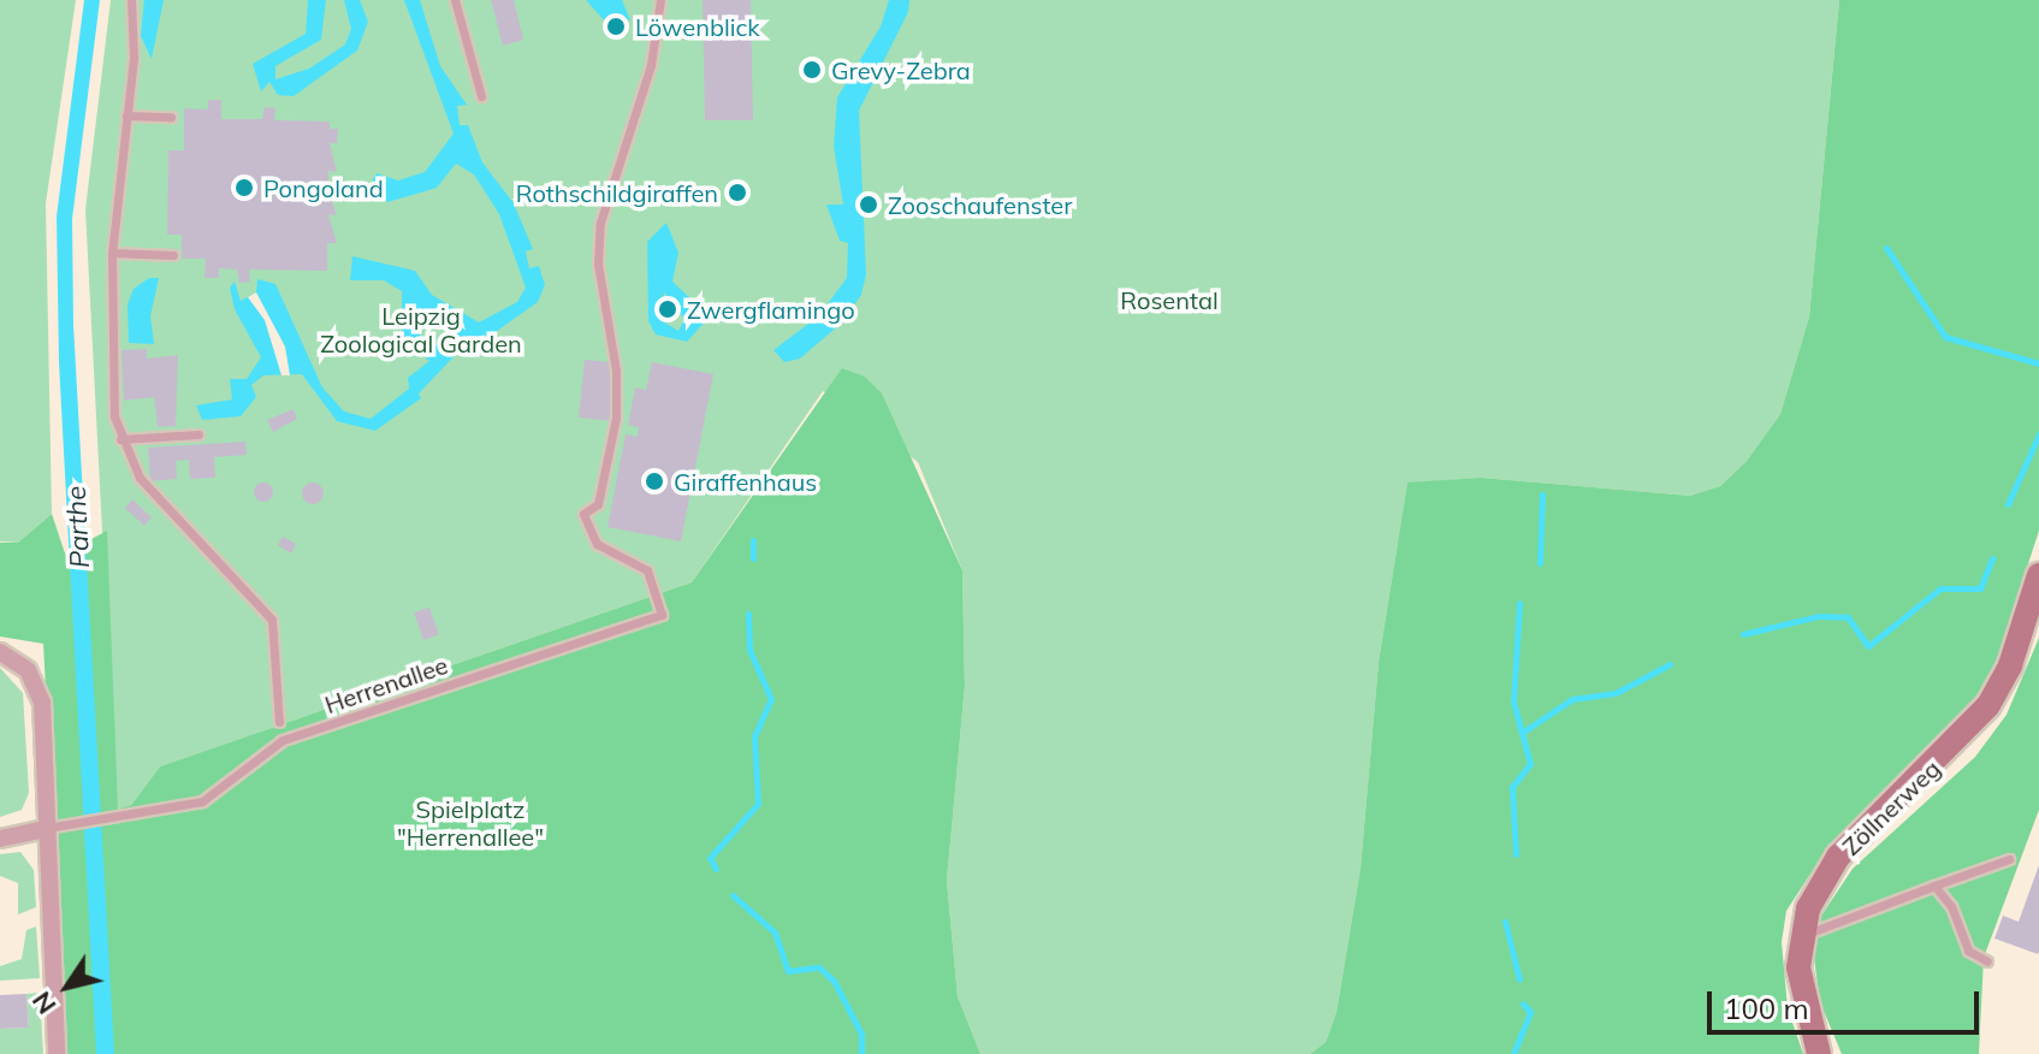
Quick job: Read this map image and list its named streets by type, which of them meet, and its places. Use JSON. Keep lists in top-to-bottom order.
{
  "streets": {
    "main road": ["Zöllnerweg"],
    "lane": ["Herrenallee"]
  },
  "water": ["Parthe"],
  "parks": ["Rosental", "Leipzig Zoological Garden", "Spielplatz \"Herrenallee\""],
  "places": [
    "Löwenblick",
    "Grevy-Zebra",
    "Pongoland",
    "Rothschildgiraffen",
    "Zooschaufenster",
    "Zwergflamingo",
    "Giraffenhaus"
  ],
  "scale_bar": "100 m",
  "north": "bottom left"
}
